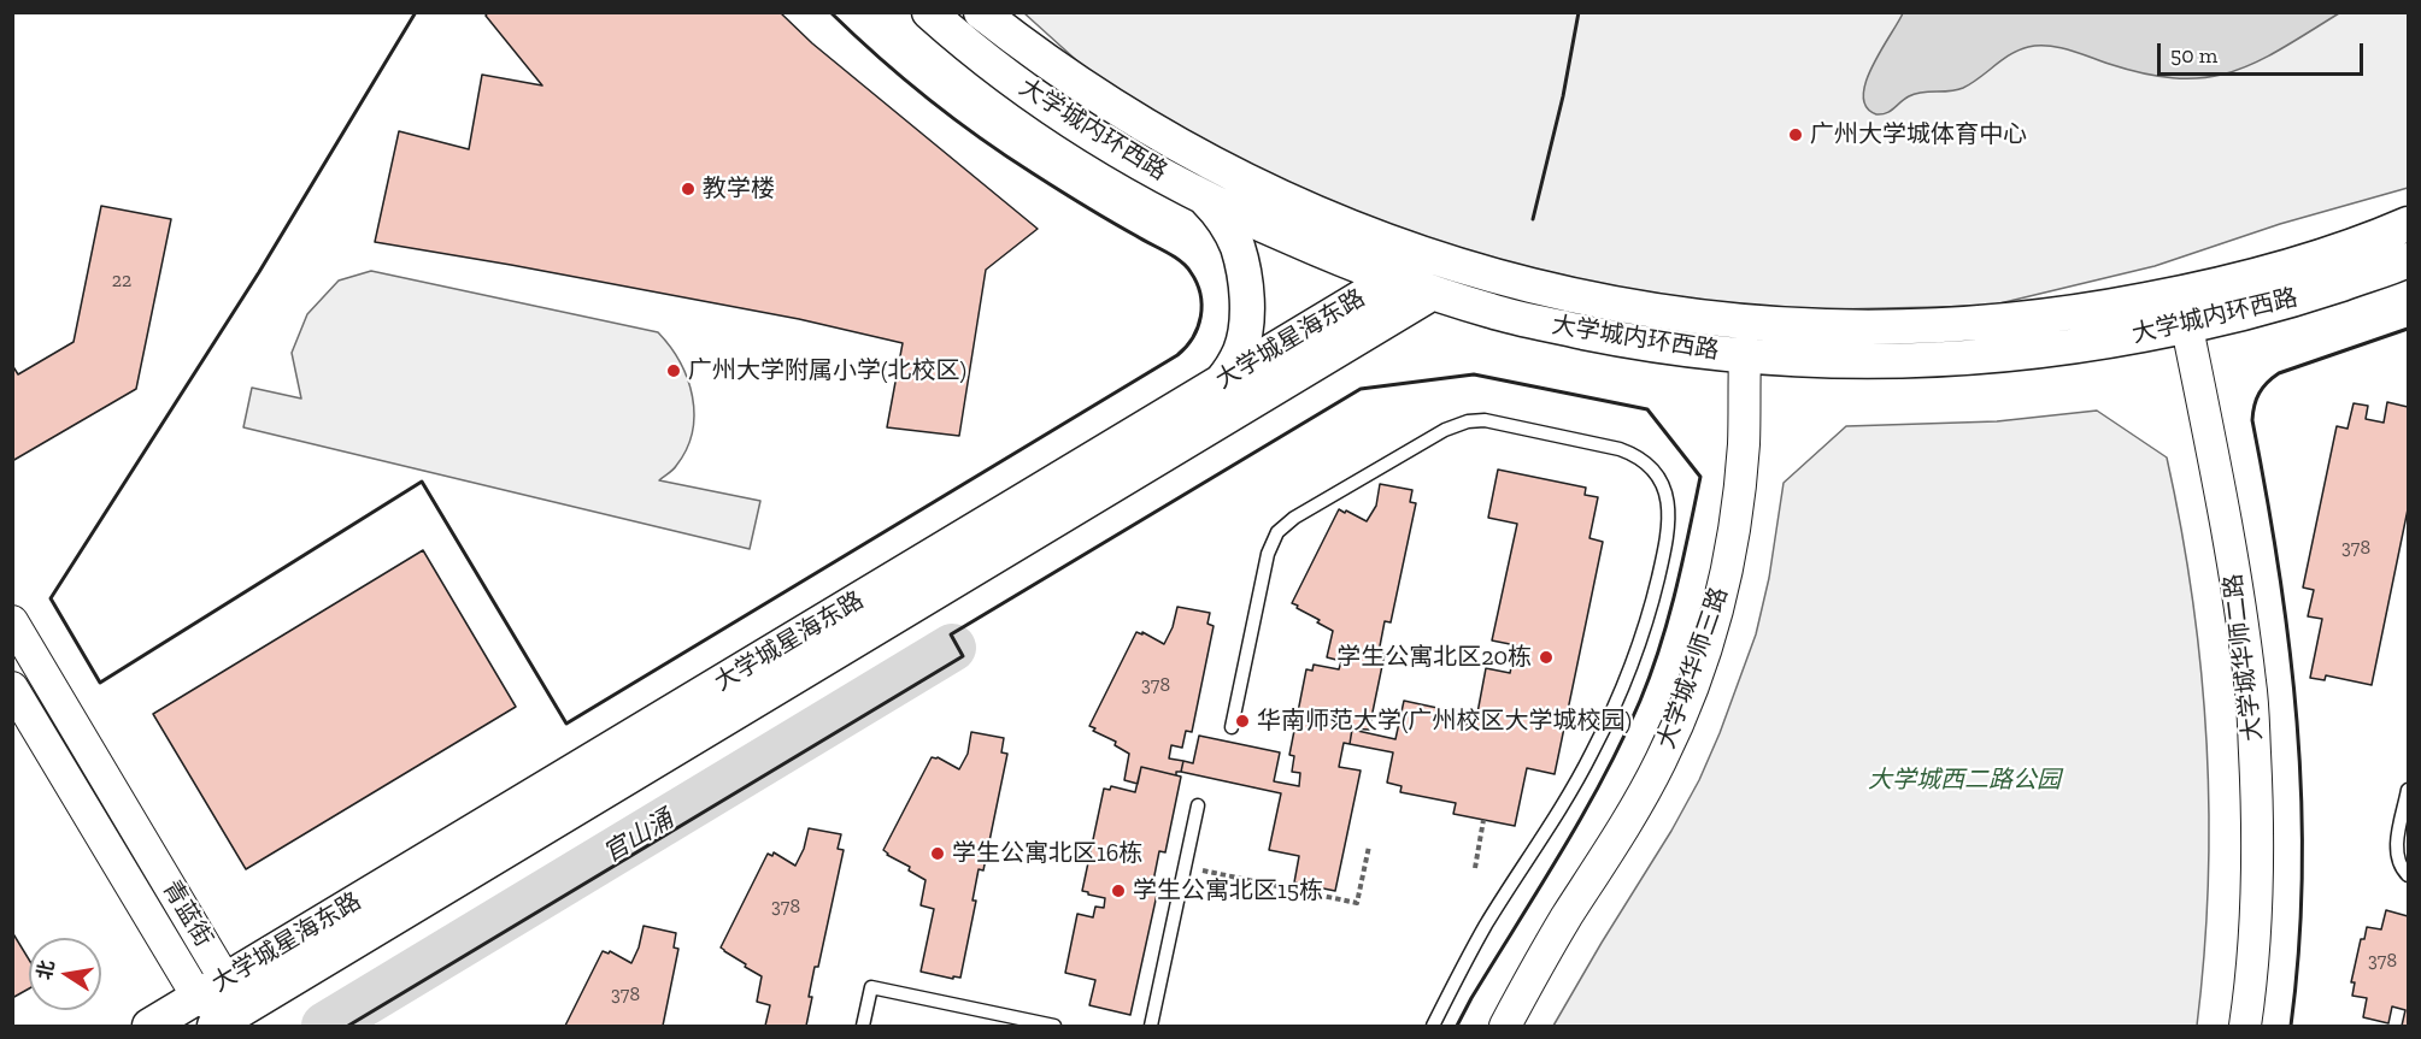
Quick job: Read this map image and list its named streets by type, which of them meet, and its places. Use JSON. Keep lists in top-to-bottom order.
{
  "streets": {
    "main road": ["大学城内环西路", "大学城星海东路"],
    "street": ["大学城华师二路", "大学城华师三路", "青蓝街"]
  },
  "crossings": [
    ["大学城内环西路", "大学城星海东路"],
    ["大学城内环西路", "大学城华师二路"],
    ["大学城内环西路", "大学城华师三路"],
    ["大学城星海东路", "青蓝街"]
  ],
  "water": ["官山涌"],
  "parks": ["大学城西二路公园"],
  "places": [
    "广州大学城体育中心",
    "教学楼",
    "广州大学附属小学(北校区)",
    "学生公寓北区20栋",
    "华南师范大学(广州校区大学城校园)",
    "学生公寓北区16栋",
    "学生公寓北区15栋"
  ],
  "house_numbers": [
    "22",
    "378",
    "378",
    "378",
    "378",
    "378"
  ],
  "scale_bar": "50 m",
  "north": "left"
}
